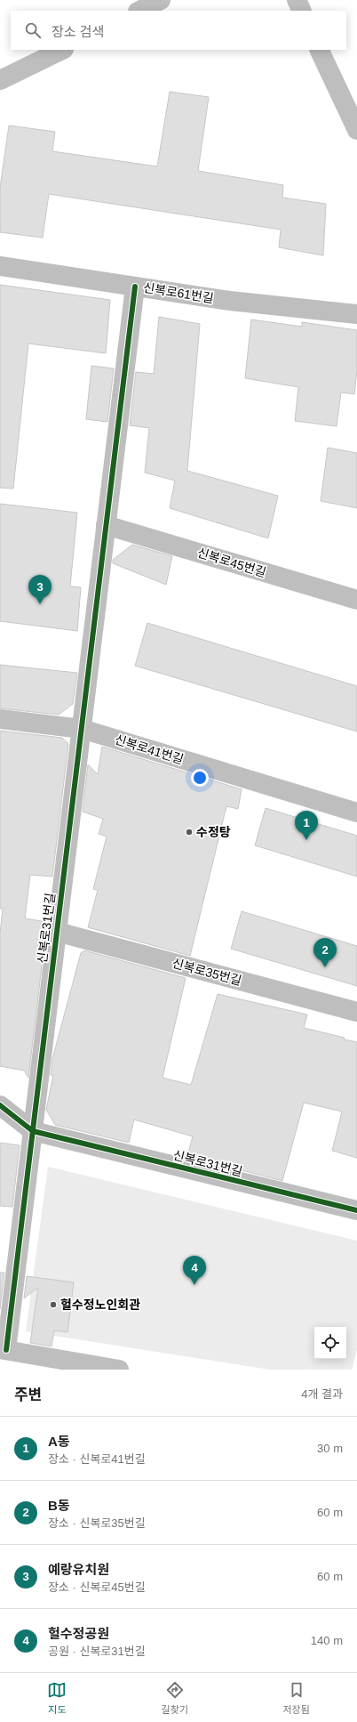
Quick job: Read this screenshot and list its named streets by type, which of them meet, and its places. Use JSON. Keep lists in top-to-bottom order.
{
  "streets": {
    "street": [
      "신복로61번길",
      "신복로45번길",
      "신복로41번길",
      "신복로31번길",
      "신복로35번길"
    ]
  },
  "crossings": [
    ["신복로61번길", "신복로31번길"],
    ["신복로45번길", "신복로31번길"],
    ["신복로41번길", "신복로31번길"],
    ["신복로31번길", "신복로35번길"]
  ],
  "places": ["수정탕", "헐수정노인회관"],
  "page": {
    "search": "장소 검색",
    "pins": [
      "3",
      "1",
      "2",
      "4"
    ],
    "heading": ["주변", "4개 결과"],
    "list": [
      {
        "mark": "1",
        "name": "A동",
        "note": "장소 · 신복로41번길",
        "value": "30 m"
      },
      {
        "mark": "2",
        "name": "B동",
        "note": "장소 · 신복로35번길",
        "value": "60 m"
      },
      {
        "mark": "3",
        "name": "예랑유치원",
        "note": "장소 · 신복로45번길",
        "value": "60 m"
      },
      {
        "mark": "4",
        "name": "헐수정공원",
        "note": "공원 · 신복로31번길",
        "value": "140 m"
      }
    ],
    "nav": ["지도", "길찾기", "저장됨"]
  }
}
